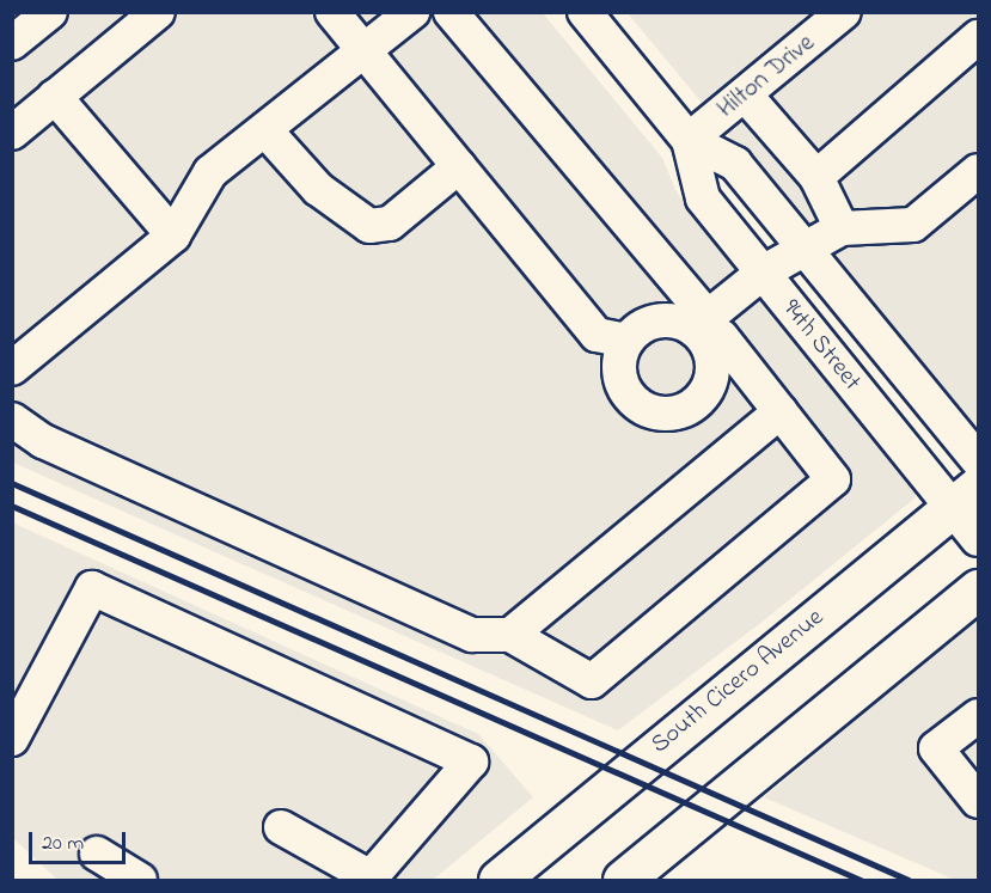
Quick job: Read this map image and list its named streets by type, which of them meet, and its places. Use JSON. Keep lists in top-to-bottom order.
{
  "streets": {
    "main road": ["South Cicero Avenue"],
    "street": ["Hilton Drive", "94th Street"]
  },
  "crossings": [
    ["Hilton Drive", "94th Street"],
    ["94th Street", "South Cicero Avenue"]
  ],
  "scale_bar": "20 m"
}
